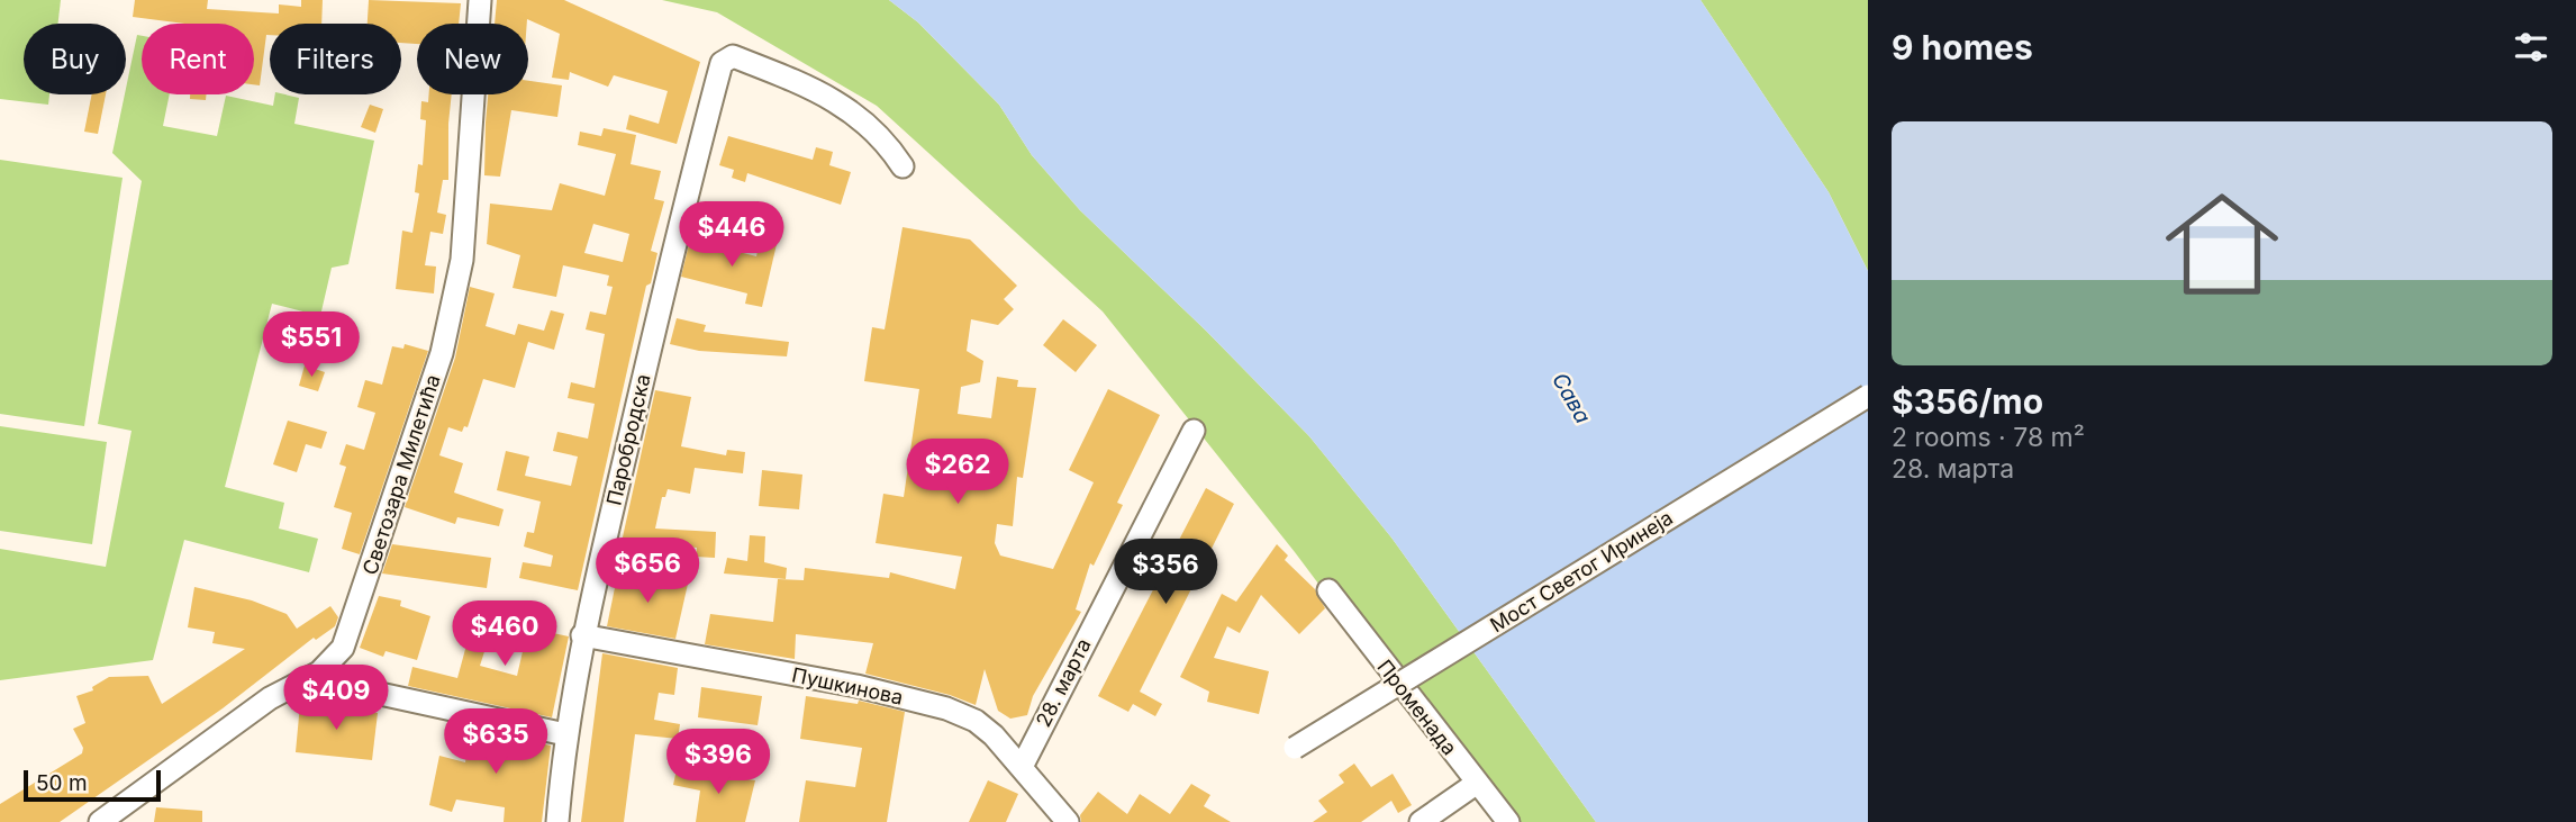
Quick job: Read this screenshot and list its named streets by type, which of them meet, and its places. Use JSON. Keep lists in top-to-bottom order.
{
  "streets": {
    "street": [
      "Паробродска",
      "Светозара Милетића",
      "Мост Светог Иринеја",
      "28. марта",
      "Пушкинова",
      "Променада"
    ]
  },
  "crossings": [
    ["Паробродска", "Пушкинова"],
    ["28. марта", "Пушкинова"]
  ],
  "water": ["Сава"],
  "scale_bar": "50 m",
  "page": {
    "heading": "9 homes",
    "chip": [
      "Buy",
      "Rent",
      "Filters",
      "New"
    ],
    "list": [
      {
        "name": "$356/mo",
        "note": "2 rooms · 78 m² · 28. марта"
      }
    ],
    "price": [
      "$446",
      "$551",
      "$262",
      "$656",
      "$356",
      "$460",
      "$409",
      "$635",
      "$396"
    ],
    "scale": "50 m"
  }
}
